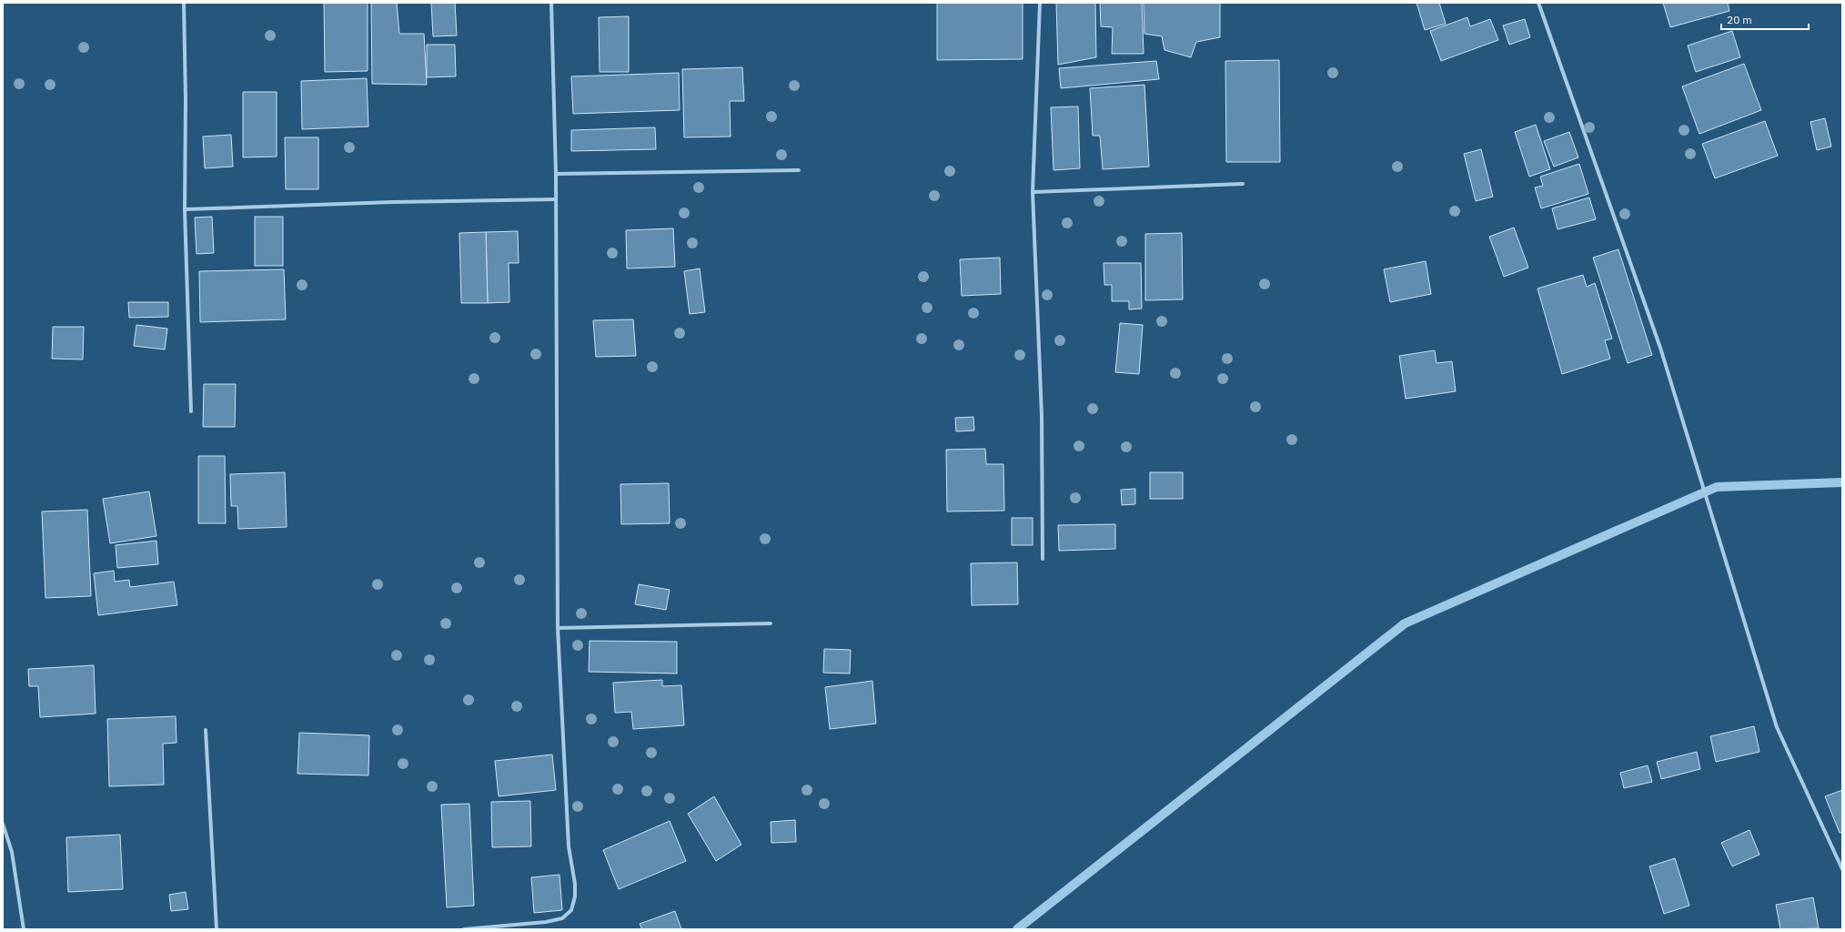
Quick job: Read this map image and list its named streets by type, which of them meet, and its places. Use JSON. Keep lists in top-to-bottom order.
{
  "scale_bar": "20 m"
}
